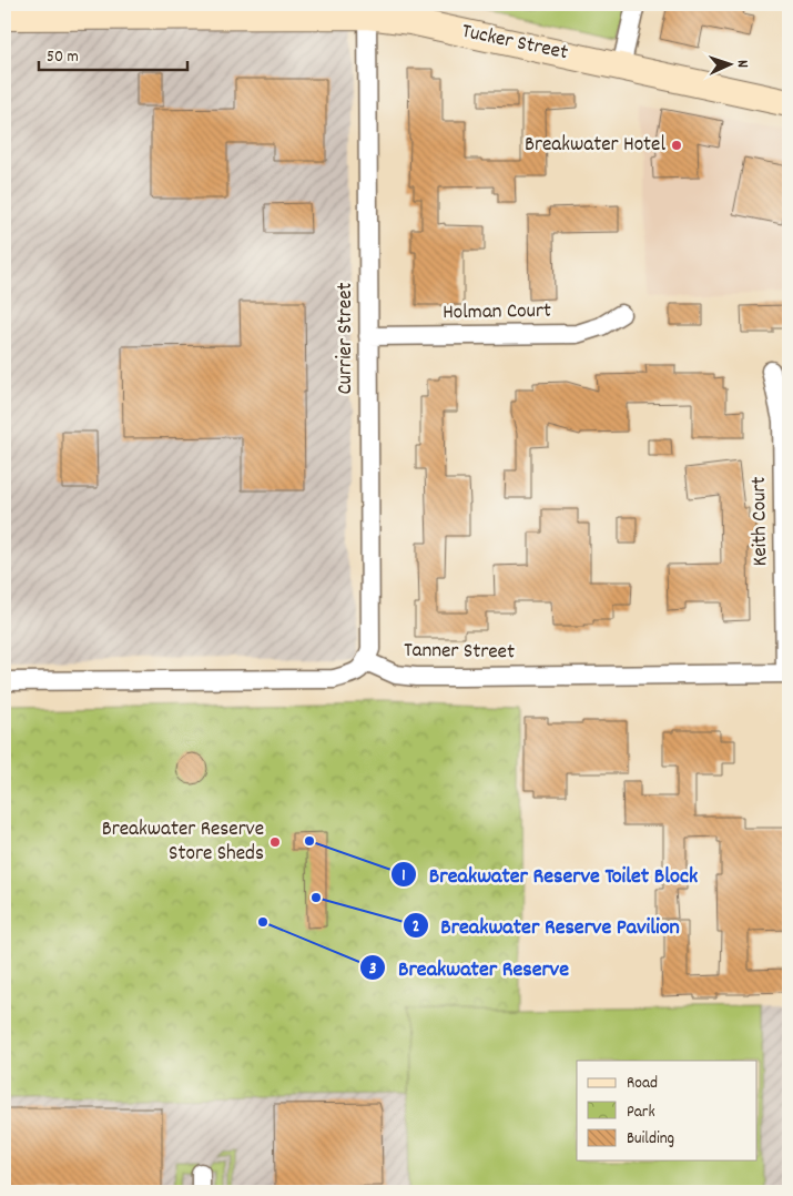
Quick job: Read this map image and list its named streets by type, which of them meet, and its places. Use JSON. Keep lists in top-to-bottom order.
{
  "streets": {
    "street": [
      "Tucker Street",
      "Holman Court",
      "Currier Street",
      "Keith Court",
      "Tanner Street"
    ]
  },
  "crossings": [
    ["Tucker Street", "Currier Street"],
    ["Holman Court", "Currier Street"],
    ["Currier Street", "Tanner Street"],
    ["Keith Court", "Tanner Street"]
  ],
  "places": [
    "Breakwater Hotel",
    "Breakwater Reserve Toilet Block",
    "Breakwater Reserve Store Sheds",
    "Breakwater Reserve Pavilion",
    "Breakwater Reserve"
  ],
  "legend": ["Road", "Park", "Building"],
  "scale_bar": "50 m",
  "north": "right"
}
